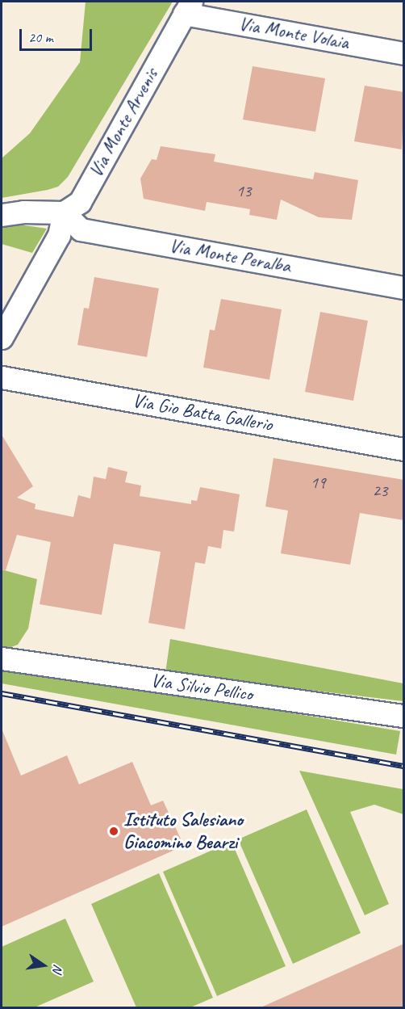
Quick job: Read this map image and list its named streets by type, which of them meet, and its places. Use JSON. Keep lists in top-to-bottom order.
{
  "streets": {
    "street": [
      "Via Monte Volaia",
      "Via Monte Arvenis",
      "Via Monte Peralba",
      "Via Gio Batta Gallerio",
      "Via Silvio Pellico"
    ]
  },
  "crossings": [
    ["Via Monte Volaia", "Via Monte Arvenis"],
    ["Via Monte Arvenis", "Via Monte Peralba"]
  ],
  "places": ["Istituto Salesiano Giacomino Bearzi"],
  "house_numbers": ["13", "19", "23"],
  "scale_bar": "20 m",
  "north": "right"
}
